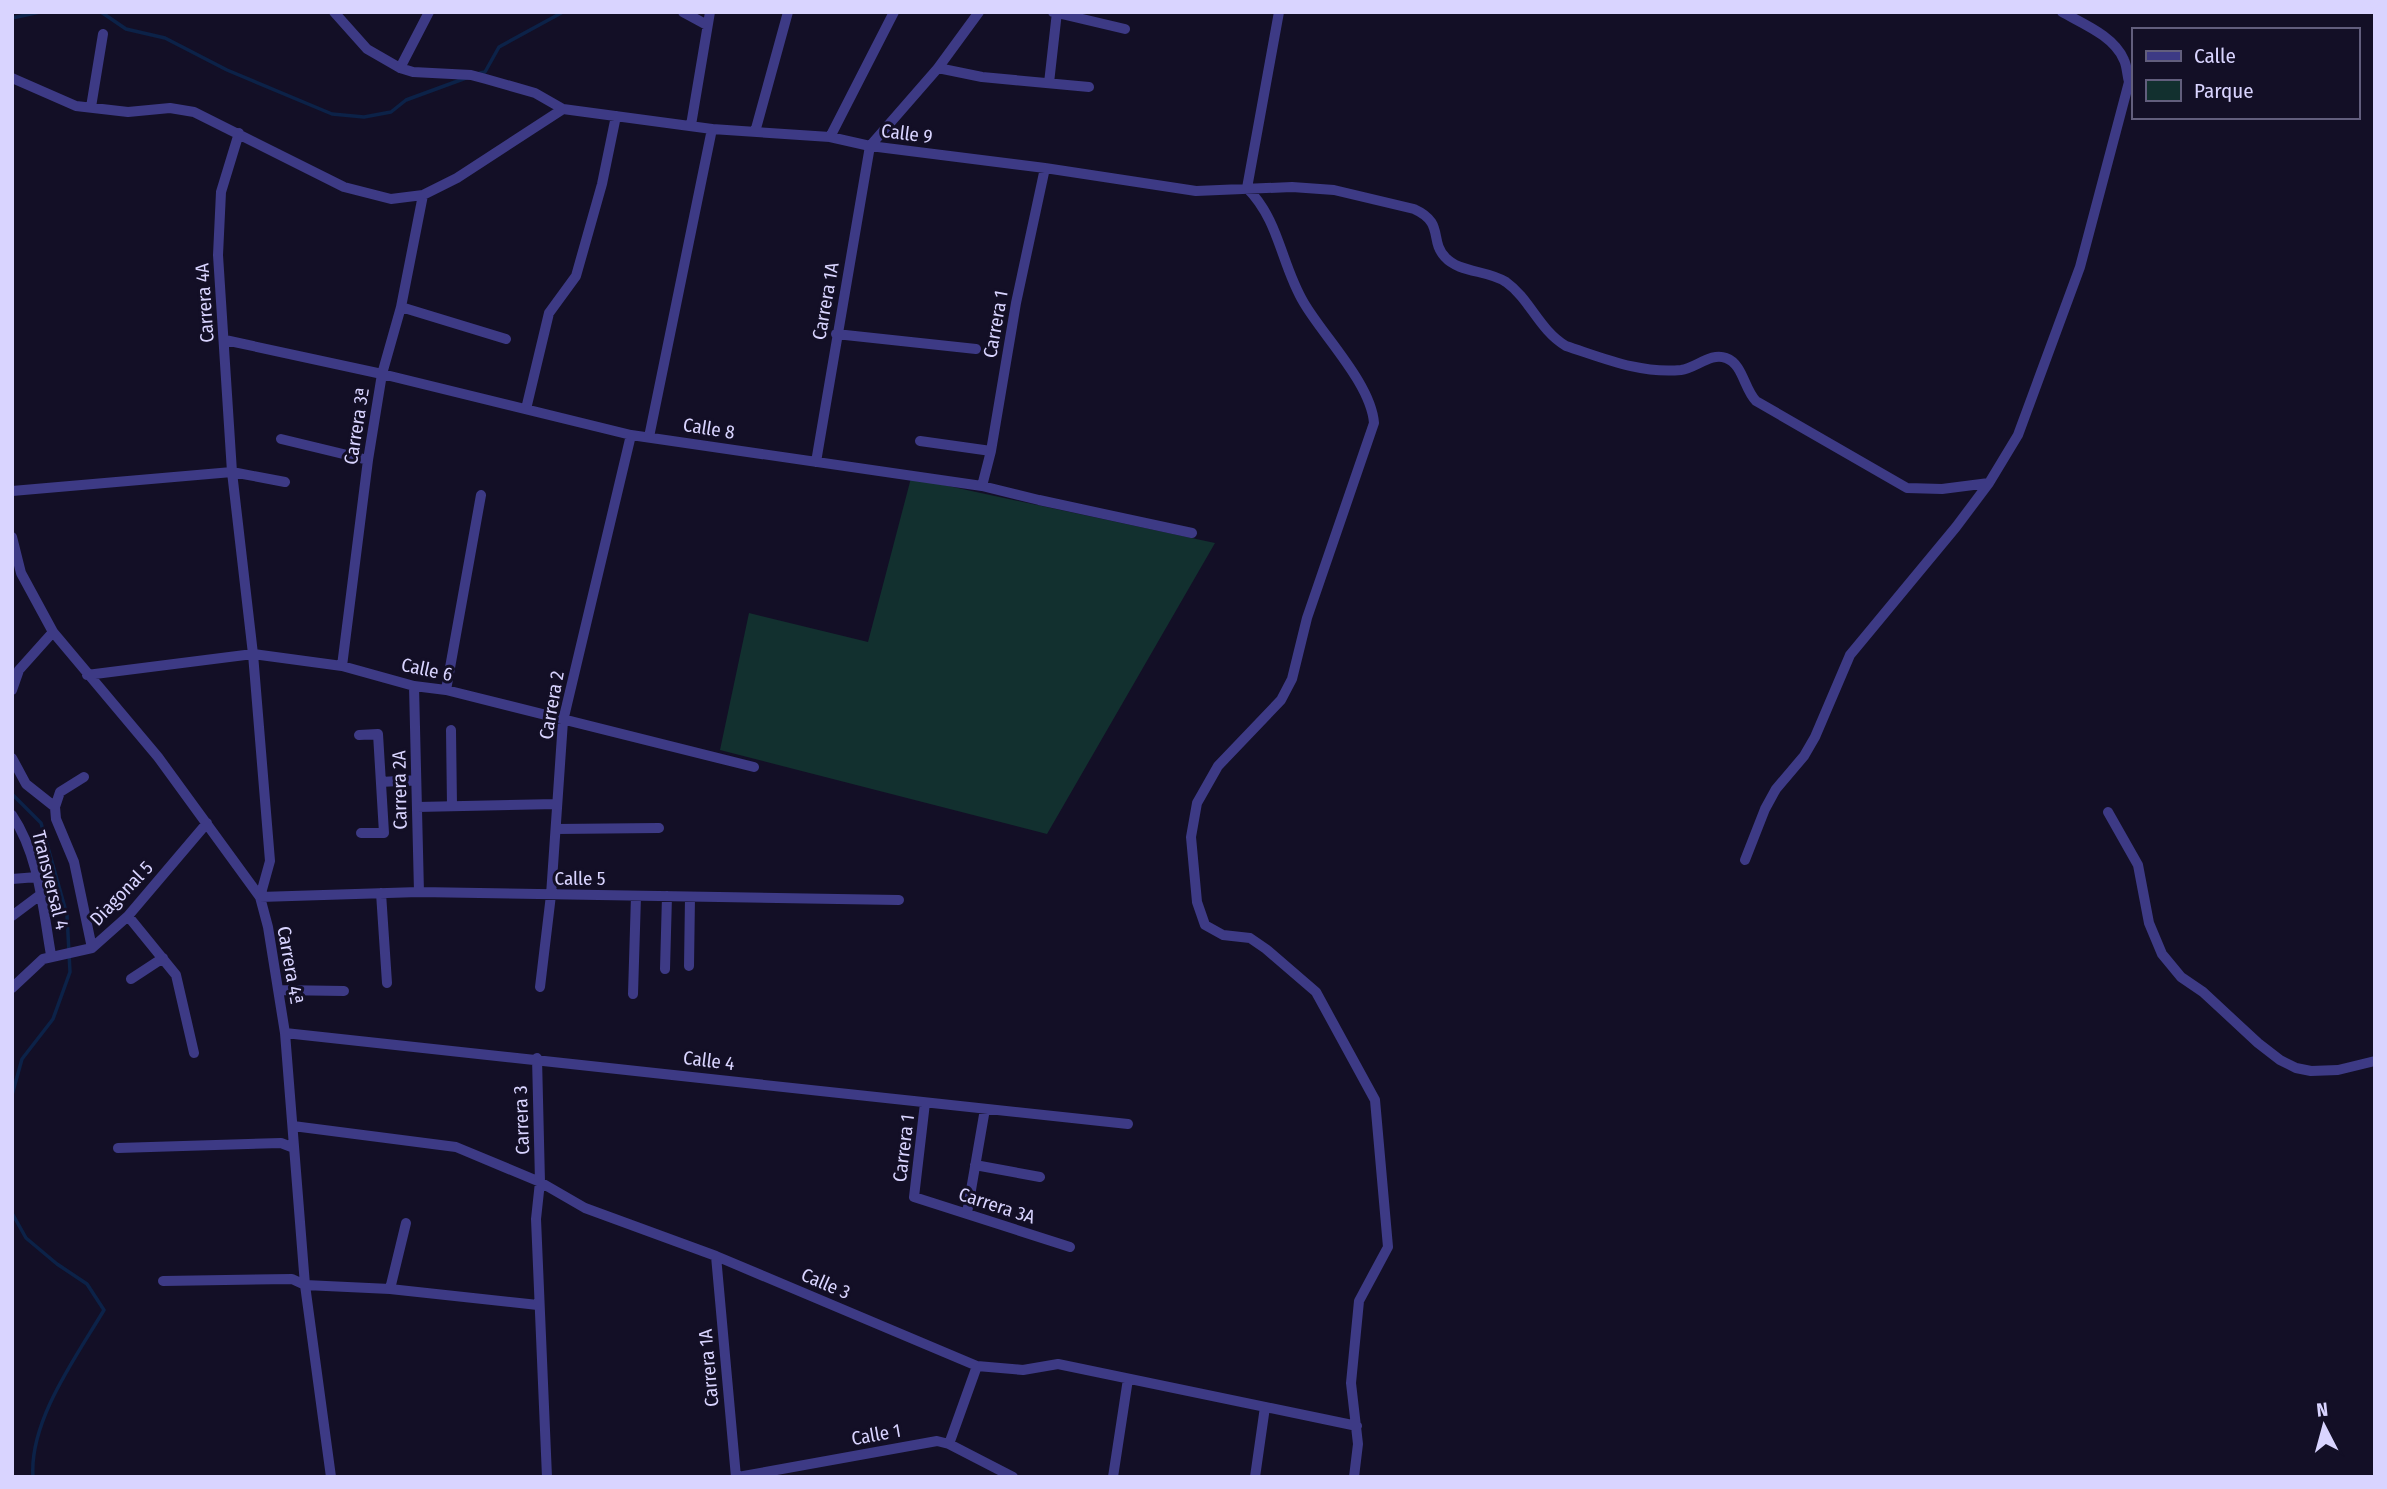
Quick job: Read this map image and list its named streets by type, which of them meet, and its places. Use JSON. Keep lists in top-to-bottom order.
{
  "streets": {
    "street": [
      "Calle 9",
      "Carrera 1A",
      "Carrera 4A",
      "Carrera 1",
      "Carrera 3ª",
      "Calle 8",
      "Calle 6",
      "Carrera 2",
      "Carrera 2A",
      "Calle 5",
      "Transversal 4",
      "Diagonal 5",
      "Carrera 4ª",
      "Calle 4",
      "Carrera 3",
      "Carrera 3A",
      "Calle 3",
      "Calle 1"
    ]
  },
  "crossings": [
    ["Calle 9", "Carrera 1A"],
    ["Calle 9", "Carrera 1"],
    ["Carrera 1A", "Calle 8"],
    ["Carrera 1A", "Calle 3"],
    ["Carrera 1A", "Calle 1"],
    ["Carrera 4A", "Calle 8"],
    ["Carrera 4A", "Calle 6"],
    ["Carrera 4A", "Calle 5"],
    ["Carrera 4A", "Carrera 4ª"],
    ["Carrera 1", "Calle 8"],
    ["Carrera 1", "Calle 4"],
    ["Carrera 1", "Carrera 3A"],
    ["Carrera 3ª", "Calle 8"],
    ["Carrera 3ª", "Calle 6"],
    ["Calle 8", "Carrera 2"],
    ["Calle 6", "Carrera 2"],
    ["Calle 6", "Carrera 2A"],
    ["Calle 6", "Carrera 4ª"],
    ["Carrera 2", "Calle 5"],
    ["Carrera 2A", "Calle 5"],
    ["Calle 5", "Carrera 4ª"],
    ["Transversal 4", "Diagonal 5"],
    ["Diagonal 5", "Carrera 4ª"],
    ["Carrera 4ª", "Calle 4"],
    ["Carrera 4ª", "Calle 3"],
    ["Calle 4", "Carrera 3"],
    ["Carrera 3", "Calle 3"]
  ],
  "legend": ["Calle", "Parque"],
  "north": "top"
}
